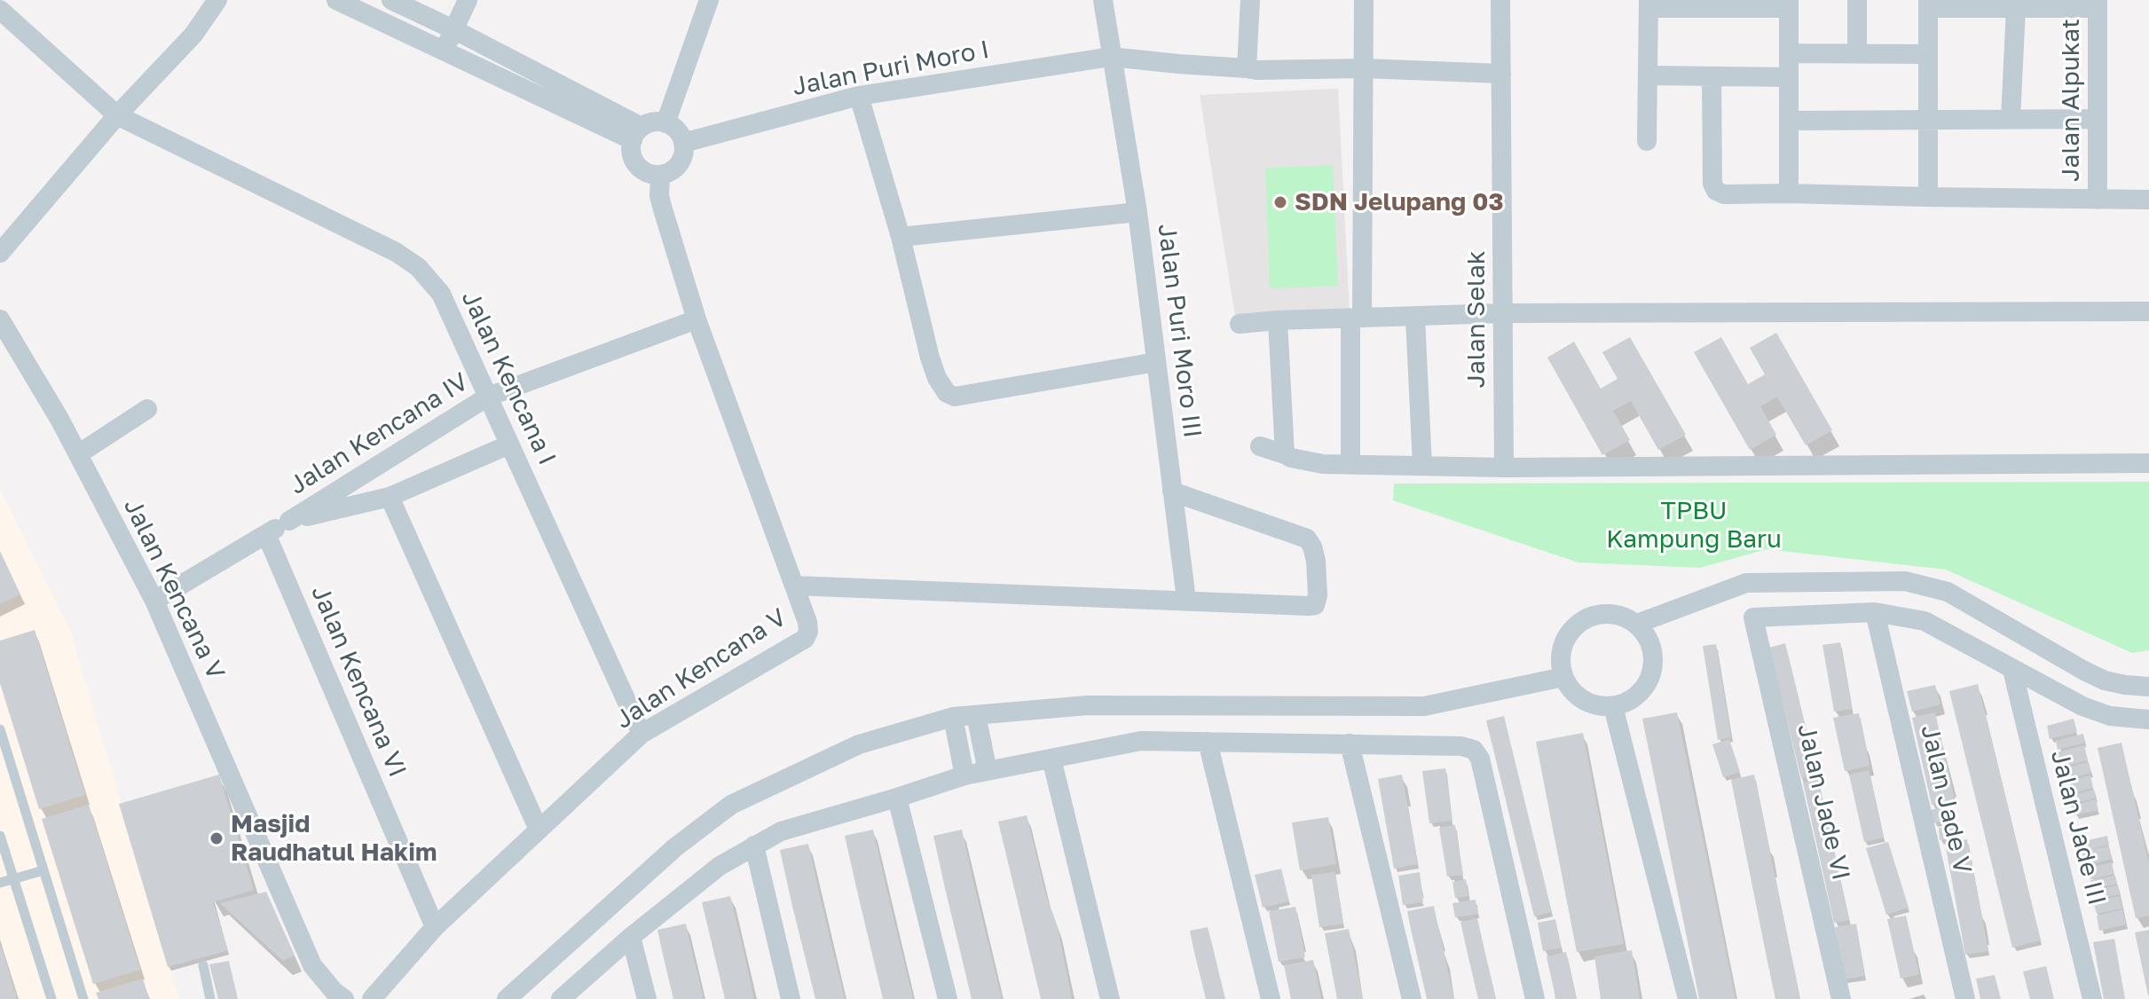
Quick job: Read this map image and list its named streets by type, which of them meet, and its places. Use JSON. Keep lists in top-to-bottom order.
{
  "streets": {
    "street": [
      "Jalan Puri Moro I",
      "Jalan Alpukat",
      "Jalan Selak",
      "Jalan Puri Moro III",
      "Jalan Kencana I",
      "Jalan Kencana IV",
      "Jalan Kencana V",
      "Jalan Kencana VI",
      "Jalan Jade V",
      "Jalan Jade VI",
      "Jalan Jade III"
    ]
  },
  "crossings": [
    ["Jalan Puri Moro I", "Jalan Selak"],
    ["Jalan Puri Moro I", "Jalan Puri Moro III"],
    ["Jalan Puri Moro I", "Jalan Kencana V"],
    ["Jalan Kencana I", "Jalan Kencana IV"],
    ["Jalan Kencana I", "Jalan Kencana V"],
    ["Jalan Kencana IV", "Jalan Kencana V"],
    ["Jalan Kencana IV", "Jalan Kencana VI"],
    ["Jalan Kencana V", "Jalan Kencana VI"],
    ["Jalan Jade V", "Jalan Jade VI"]
  ],
  "parks": ["TPBU Kampung Baru"],
  "places": ["SDN Jelupang 03", "Masjid Raudhatul Hakim"]
}
